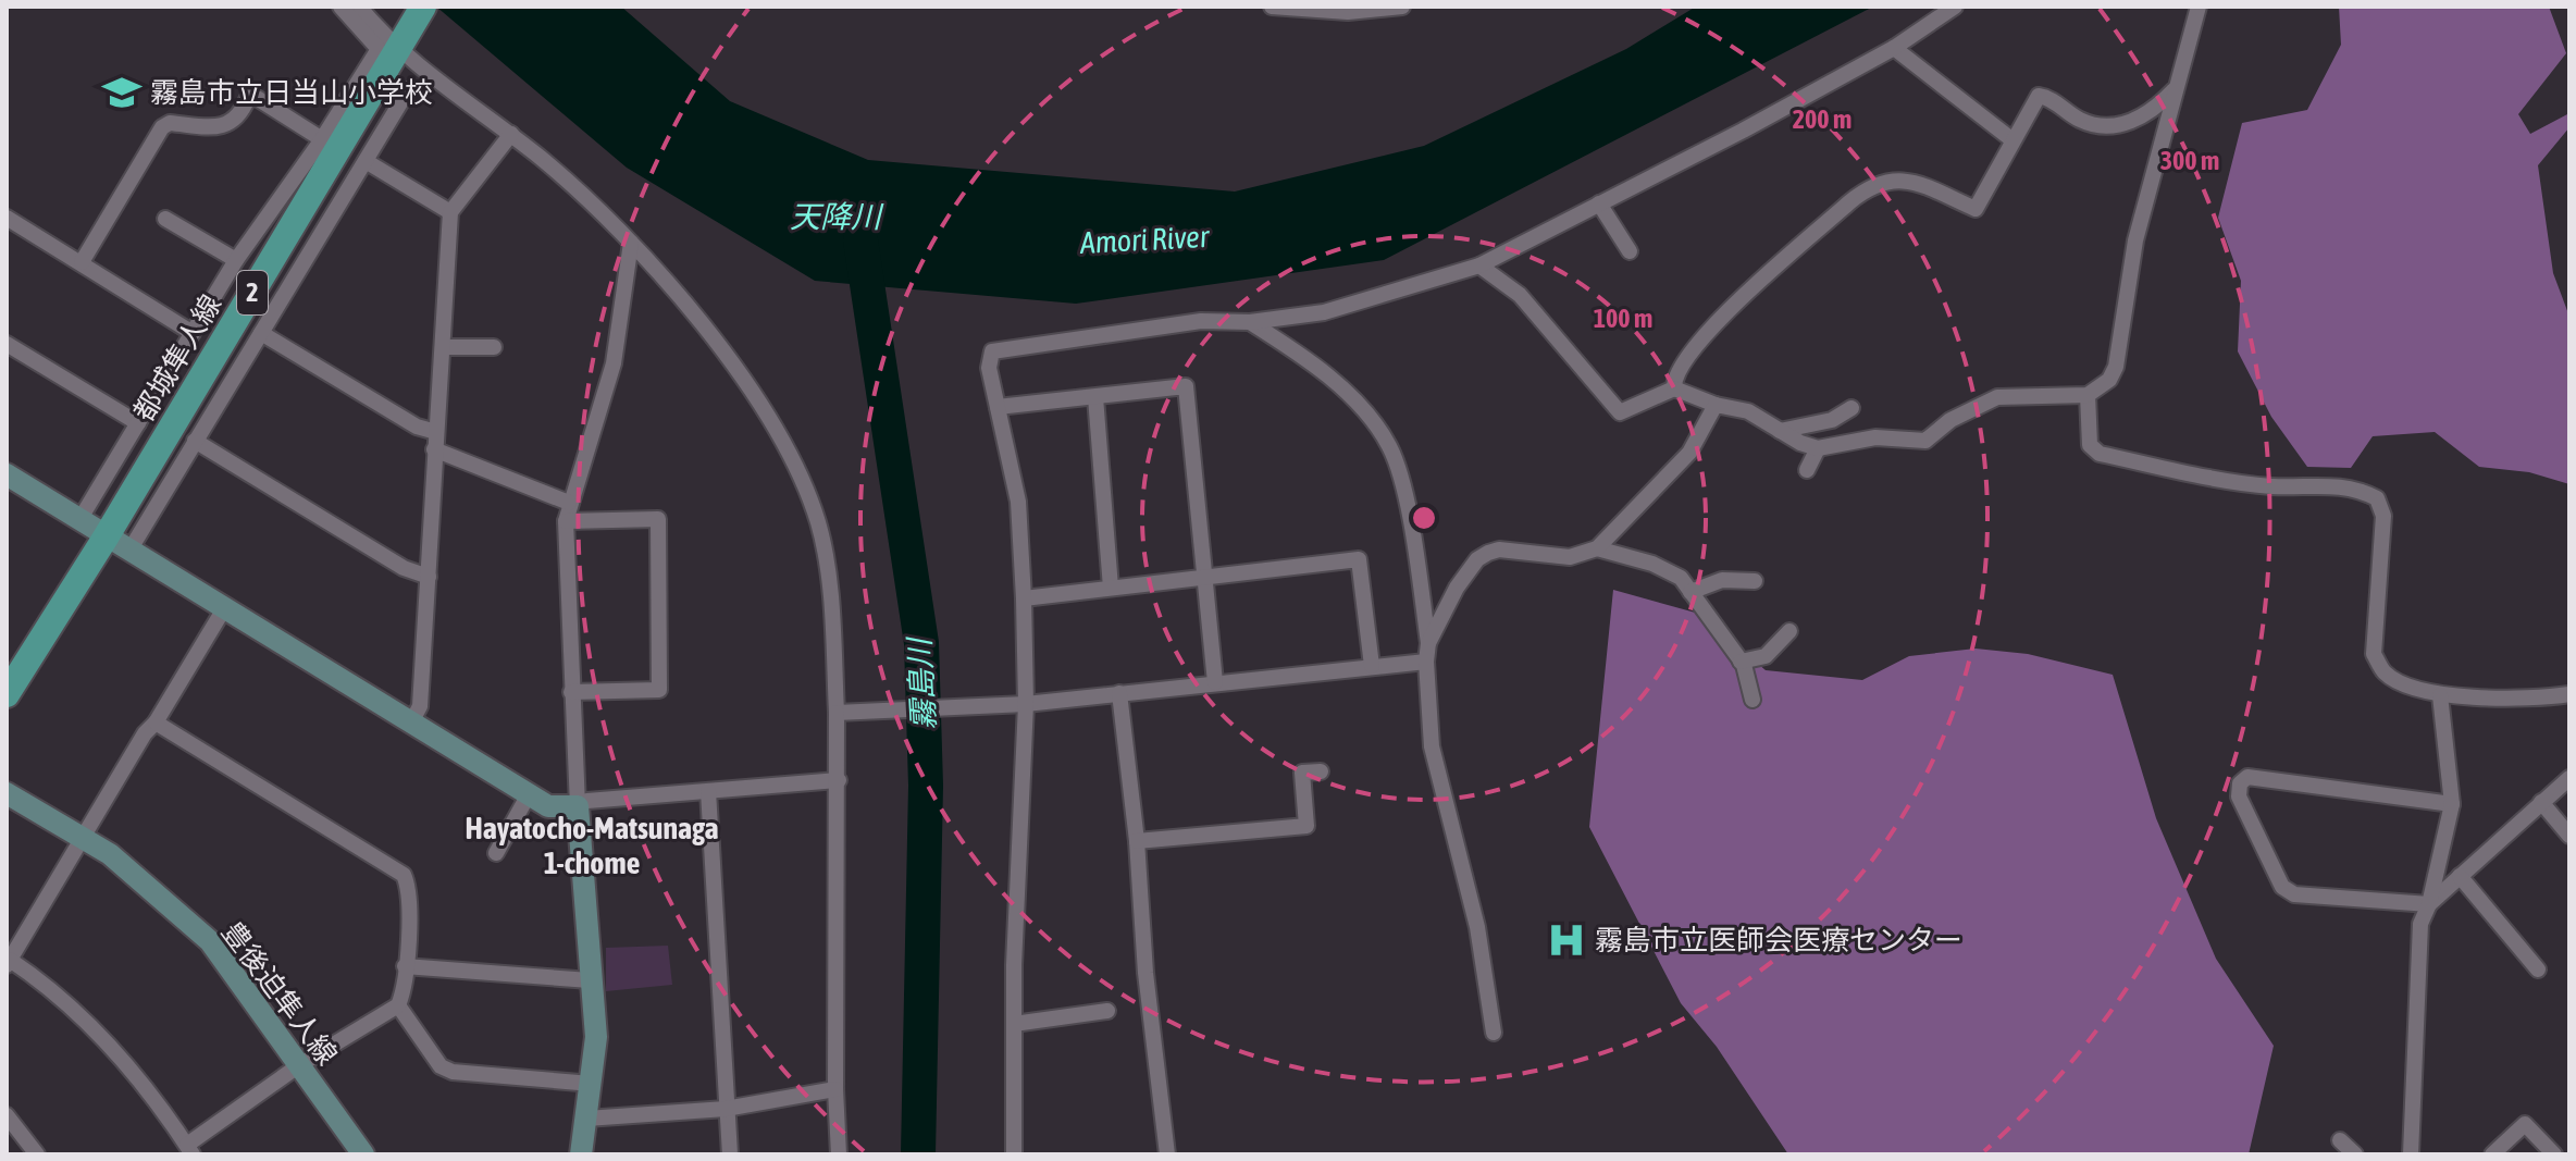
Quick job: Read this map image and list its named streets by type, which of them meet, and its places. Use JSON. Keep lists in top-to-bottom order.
{
  "streets": {
    "main road": ["2", "都城隼人線"],
    "street": ["豊後迫隼人線"]
  },
  "districts": ["Hayatocho-Matsunaga 1-chome"],
  "water": ["天降川", "Amori River", "霧島川"],
  "places": {
    "school or university": ["霧島市立日当山小学校"],
    "hospital": ["霧島市立医師会医療センター"]
  },
  "rings": ["200 m", "300 m", "100 m"]
}
